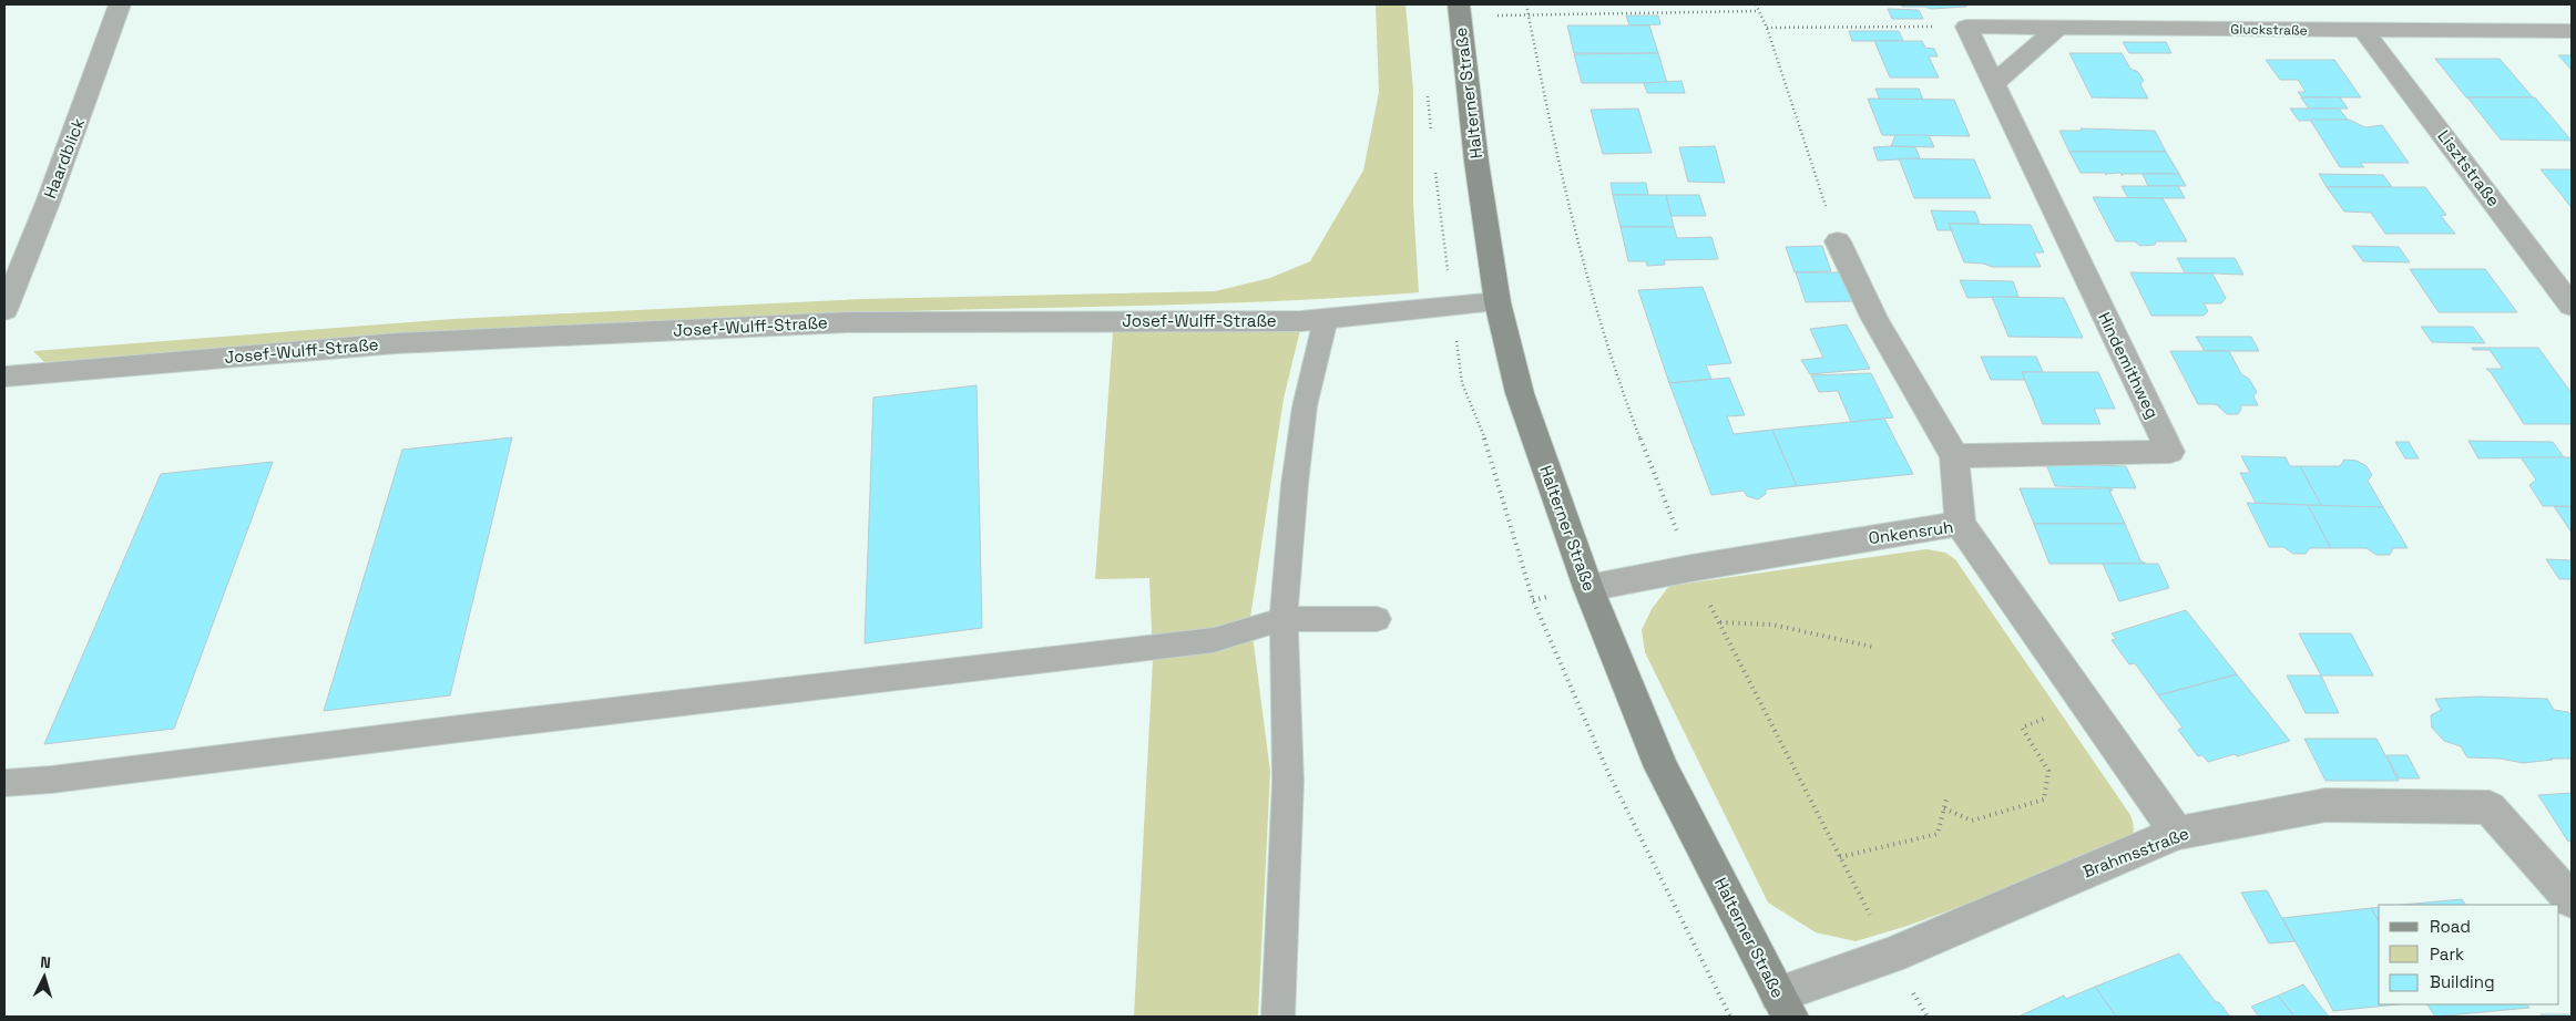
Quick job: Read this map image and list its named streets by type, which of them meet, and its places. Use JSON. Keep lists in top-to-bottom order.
{
  "streets": {
    "main road": ["Halterner Straße"],
    "street": [
      "Gluckstraße",
      "Haardblick",
      "Lisztstraße",
      "Josef-Wulff-Straße",
      "Hindemithweg",
      "Onkensruh",
      "Brahmsstraße"
    ]
  },
  "crossings": [
    ["Gluckstraße", "Lisztstraße"],
    ["Gluckstraße", "Hindemithweg"],
    ["Halterner Straße", "Josef-Wulff-Straße"],
    ["Halterner Straße", "Onkensruh"],
    ["Halterner Straße", "Brahmsstraße"],
    ["Onkensruh", "Brahmsstraße"]
  ],
  "legend": ["Road", "Park", "Building"],
  "north": "top"
}
